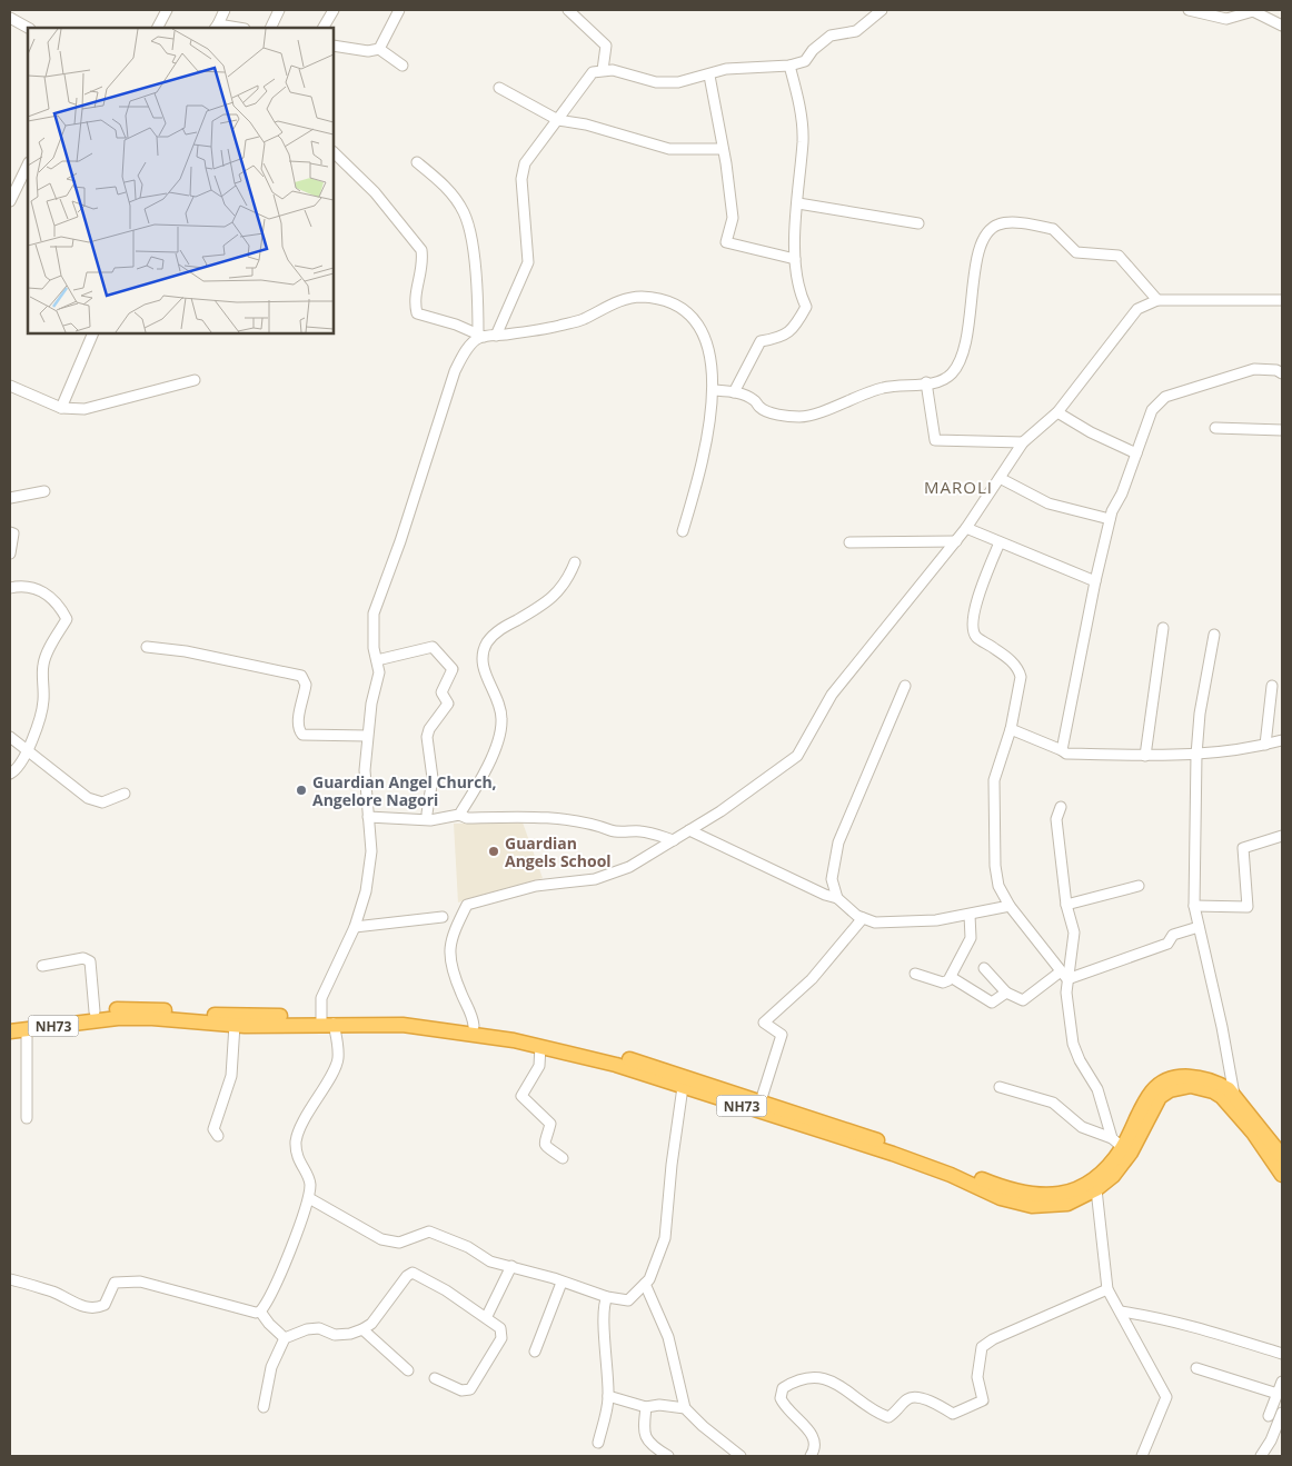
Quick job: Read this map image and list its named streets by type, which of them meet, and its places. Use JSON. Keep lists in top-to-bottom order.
{
  "streets": {
    "highway": ["NH73"]
  },
  "districts": ["MAROLI"],
  "places": ["Guardian Angel Church, Angelore Nagori", "Guardian Angels School"]
}
